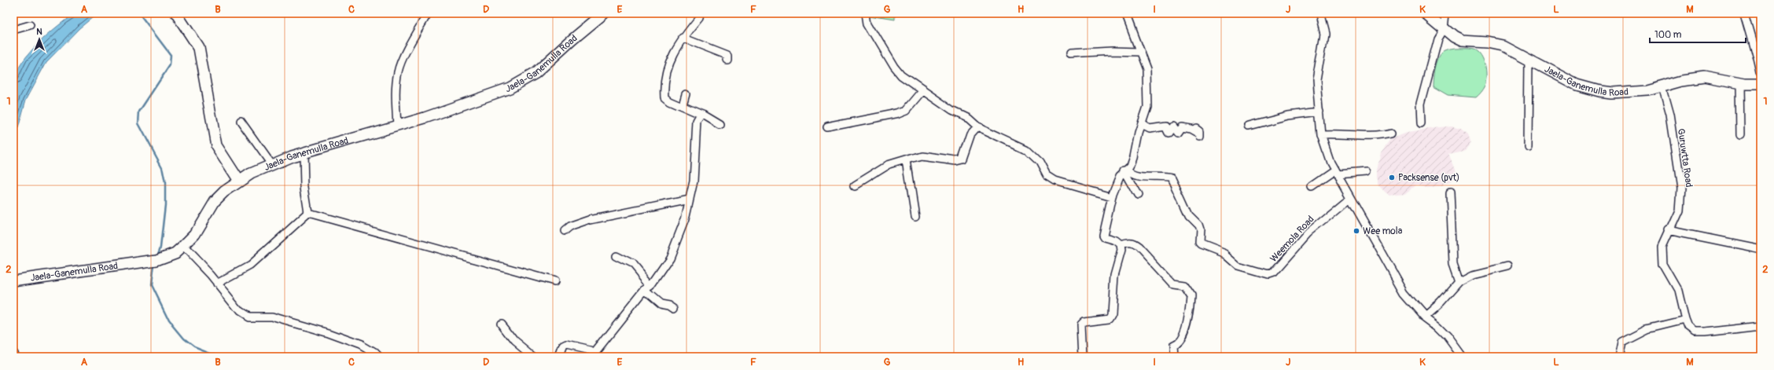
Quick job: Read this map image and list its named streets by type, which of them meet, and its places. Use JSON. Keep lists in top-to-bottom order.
{
  "streets": {
    "main road": ["Jaela-Ganemulla Road"],
    "street": ["Guruwtta Road", "Weemola Road"]
  },
  "crossings": [
    ["Jaela-Ganemulla Road", "Guruwtta Road"]
  ],
  "places": ["Packsense (pvt)", "Wee mola"],
  "scale_bar": "100 m",
  "north": "top",
  "grid": {
    "columns": [
      "A",
      "B",
      "C",
      "D",
      "E",
      "F",
      "G",
      "H",
      "I",
      "J",
      "K",
      "L",
      "M"
    ],
    "rows": ["1", "2"]
  }
}
